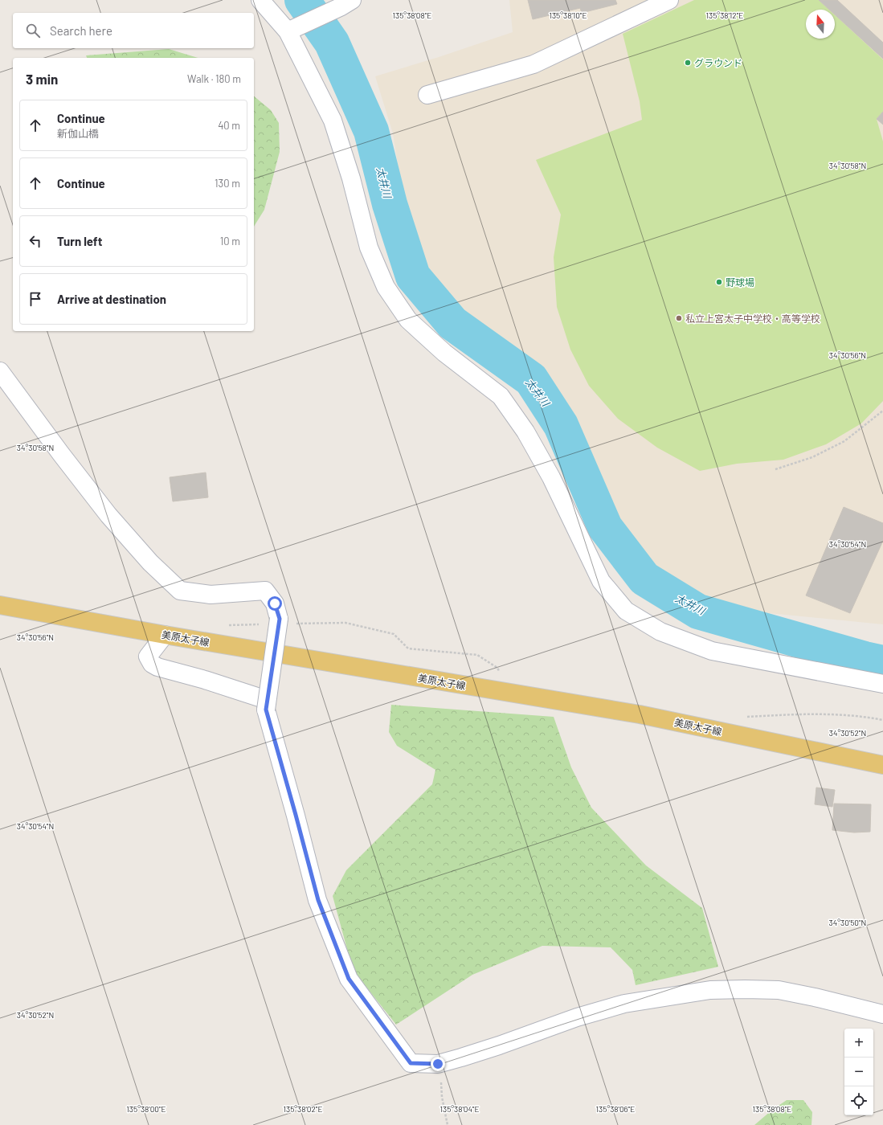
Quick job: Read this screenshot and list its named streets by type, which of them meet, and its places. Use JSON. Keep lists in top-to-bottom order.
{
  "streets": {
    "main road": ["美原太子線"]
  },
  "water": ["太井川"],
  "places": ["グラウンド", "野球場", "私立上宮太子中学校・高等学校"],
  "north": "top",
  "page": {
    "search": "Search here",
    "heading": ["3 min", "Walk · 180 m"],
    "list": [
      ["Continue", "新伽山橋", "40 m"],
      ["Continue", "130 m"],
      ["Turn left", "10 m"],
      "Arrive at destination"
    ],
    "map_buttons": ["+", "−"]
  },
  "coordinates": [
    "135°38'08\"E",
    "135°38'10\"E",
    "135°38'12\"E",
    "34°30'58\"N",
    "34°30'56\"N",
    "34°30'54\"N",
    "34°30'52\"N",
    "34°30'50\"N",
    "135°38'00\"E",
    "135°38'02\"E",
    "135°38'04\"E",
    "135°38'06\"E"
  ]
}
